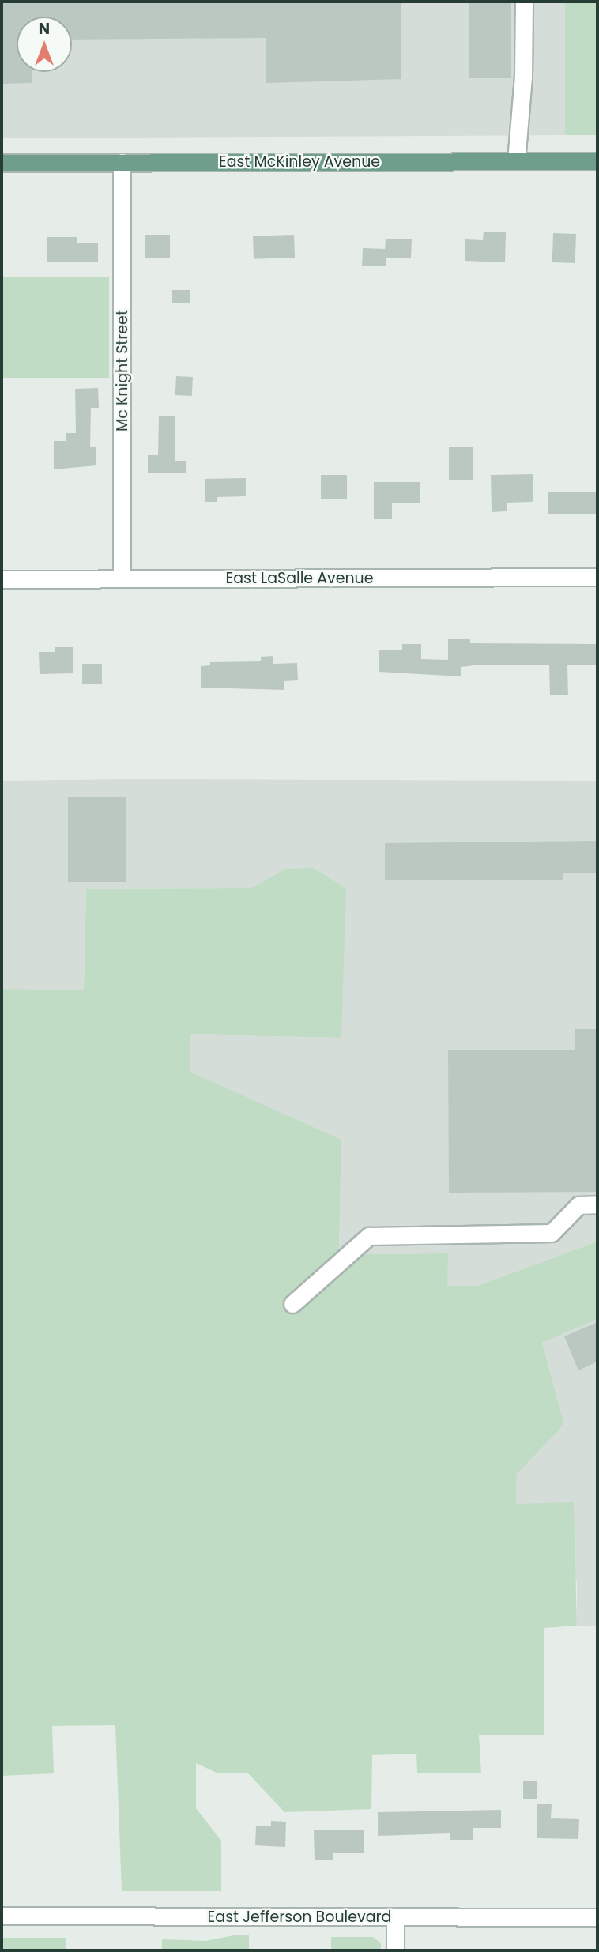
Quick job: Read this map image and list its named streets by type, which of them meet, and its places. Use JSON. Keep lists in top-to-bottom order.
{
  "streets": {
    "main road": ["East McKinley Avenue"],
    "street": ["Mc Knight Street", "East LaSalle Avenue", "East Jefferson Boulevard"]
  },
  "crossings": [
    ["East McKinley Avenue", "Mc Knight Street"],
    ["Mc Knight Street", "East LaSalle Avenue"]
  ],
  "north": "top"
}
